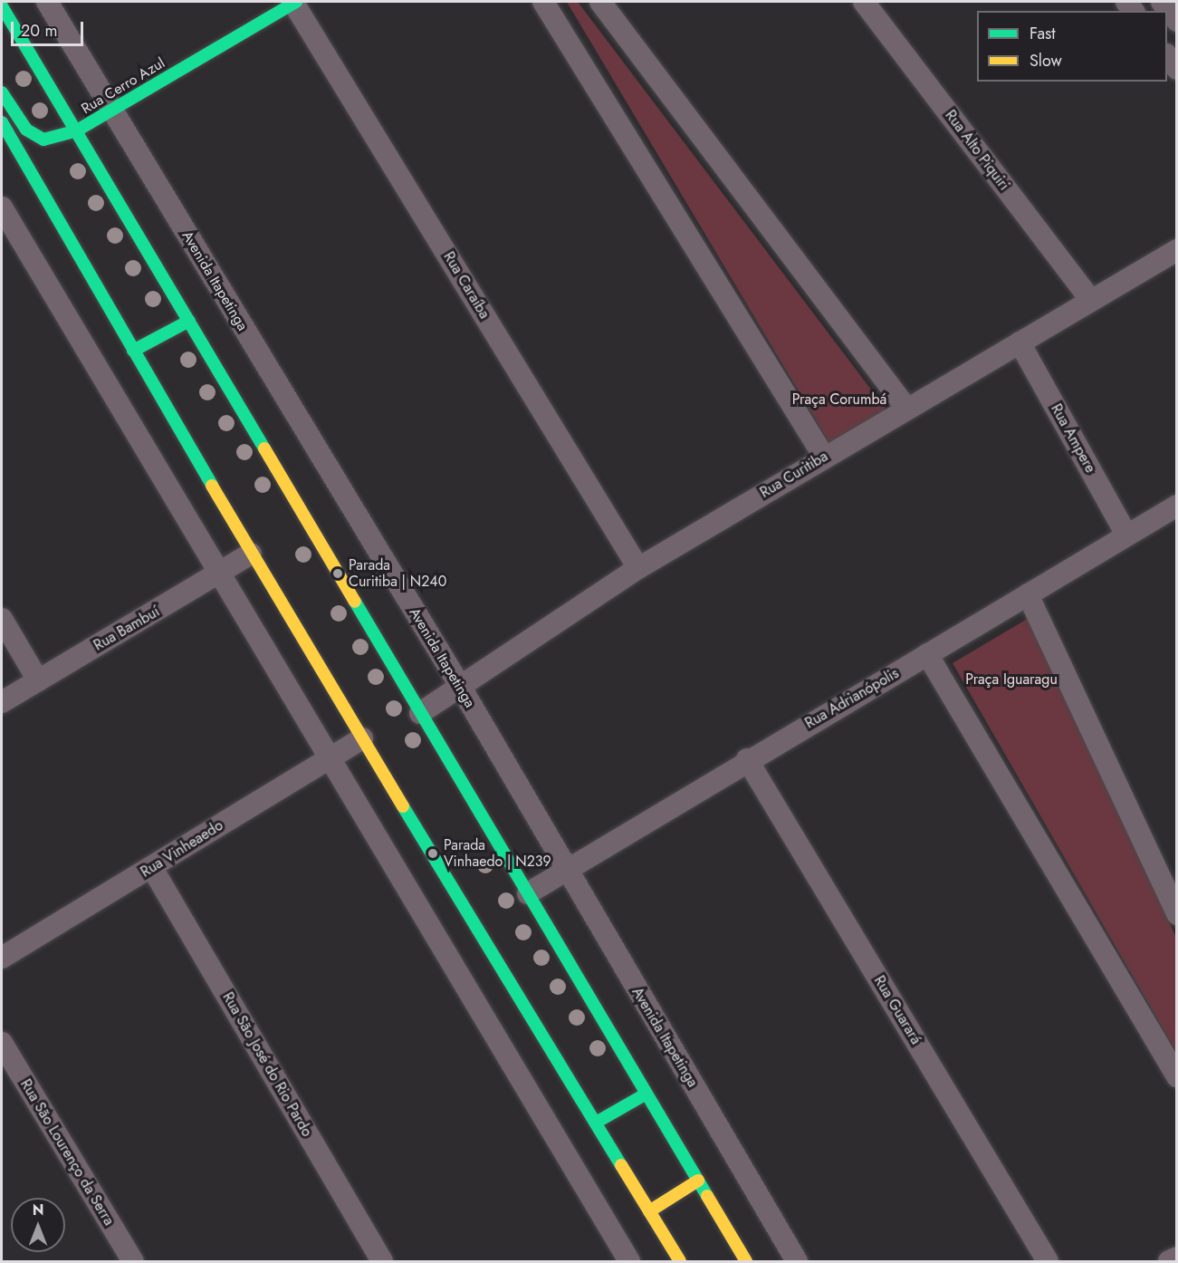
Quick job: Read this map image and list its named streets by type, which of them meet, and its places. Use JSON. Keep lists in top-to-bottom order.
{
  "streets": {
    "main road": ["Rua Cerro Azul"],
    "street": [
      "Rua Alto Piquiri",
      "Avenida Itapetinga",
      "Rua Caraíba",
      "Rua Ampere",
      "Rua Curitiba",
      "Rua Bambuí",
      "Rua Adrianópolis",
      "Rua Vinheaedo",
      "Rua Guarará",
      "Rua São José do Rio Pardo",
      "Rua São Lourenço da Serra"
    ]
  },
  "crossings": [
    ["Rua Cerro Azul", "Avenida Itapetinga"],
    ["Rua Cerro Azul", "Rua Caraíba"],
    ["Rua Alto Piquiri", "Rua Curitiba"],
    ["Avenida Itapetinga", "Rua Curitiba"],
    ["Avenida Itapetinga", "Rua Adrianópolis"],
    ["Rua Caraíba", "Rua Curitiba"],
    ["Rua Ampere", "Rua Curitiba"],
    ["Rua Ampere", "Rua Adrianópolis"],
    ["Rua Adrianópolis", "Rua Guarará"],
    ["Rua Vinheaedo", "Rua São José do Rio Pardo"]
  ],
  "parks": ["Praça Corumbá", "Praça Iguaragu"],
  "places": ["Parada Curitiba | N240", "Parada Vinhaedo | N239"],
  "legend": ["Fast", "Slow"],
  "scale_bar": "20 m",
  "north": "top"
}
